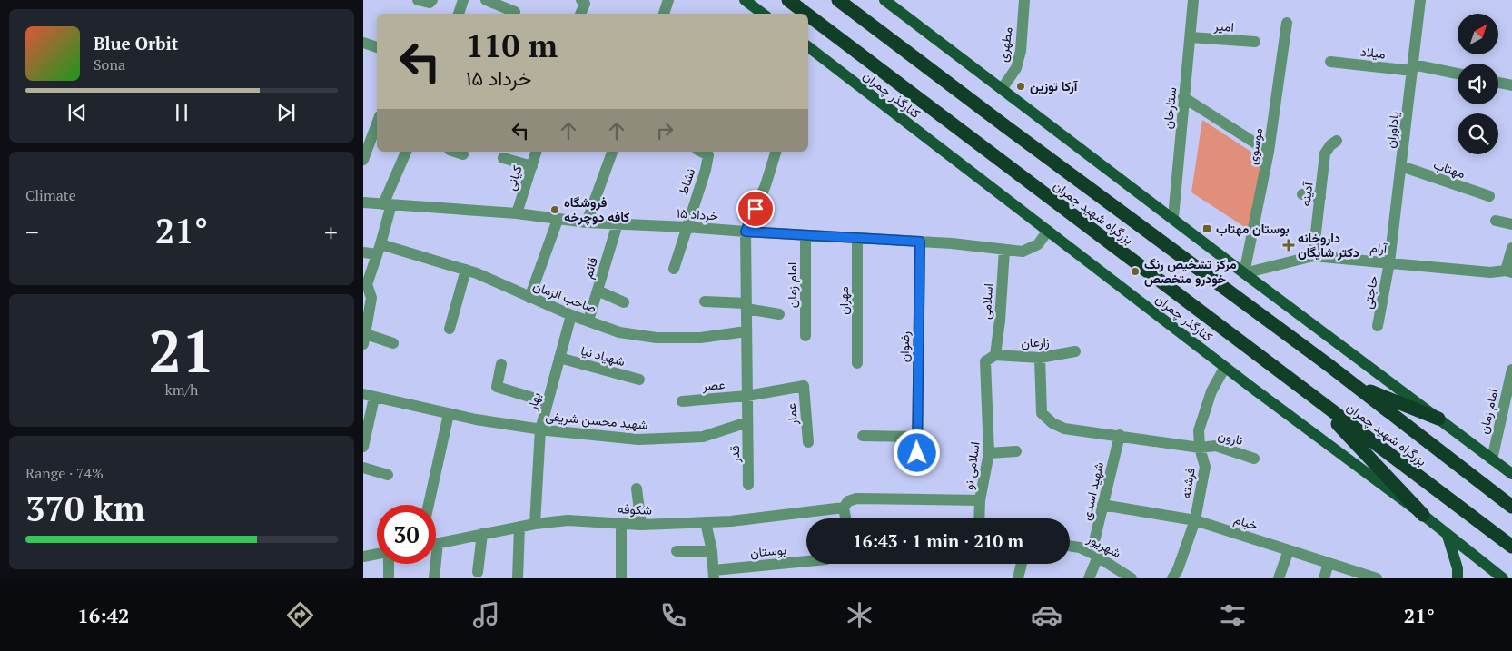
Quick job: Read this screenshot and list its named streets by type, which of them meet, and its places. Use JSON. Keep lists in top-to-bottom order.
{
  "streets": {
    "highway": ["بزرگراه شهید چمران"],
    "main road": ["کنارگذر چمران"],
    "street": [
      "امیر",
      "مطهری",
      "میلاد",
      "ستارخان",
      "یادآوران",
      "موسوی",
      "مهتاب",
      "کیانی",
      "نشاط",
      "آدینه",
      "۱۵ خرداد",
      "آرام",
      "قائم",
      "امام زمان",
      "حاجتی",
      "صاحب الزمان",
      "مهران",
      "اسلامی",
      "زارعان",
      "رضوان",
      "شهیاد نیا",
      "عصر",
      "بهار",
      "عمار",
      "شهید محسن شریفی",
      "نارون",
      "قدر",
      "اسلامی نو",
      "فرشته",
      "شهید اسدی",
      "شکوفه",
      "خیام",
      "شهریور",
      "بوستان"
    ]
  },
  "crossings": [
    ["امیر", "ستارخان"],
    ["میلاد", "یادآوران"],
    ["کنارگذر چمران", "۱۵ خرداد"],
    ["کنارگذر چمران", "فرشته"],
    ["یادآوران", "مهتاب"],
    ["یادآوران", "آرام"],
    ["یادآوران", "حاجتی"],
    ["موسوی", "آرام"],
    ["کیانی", "۱۵ خرداد"],
    ["نشاط", "۱۵ خرداد"],
    ["آدینه", "آرام"],
    ["۱۵ خرداد", "قائم"],
    ["۱۵ خرداد", "امام زمان"],
    ["۱۵ خرداد", "مهران"],
    ["۱۵ خرداد", "اسلامی"],
    ["۱۵ خرداد", "رضوان"],
    ["آرام", "حاجتی"],
    ["قائم", "صاحب الزمان"],
    ["صاحب الزمان", "بهار"],
    ["اسلامی", "زارعان"],
    ["اسلامی", "اسلامی نو"],
    ["زارعان", "اسلامی نو"],
    ["شهیاد نیا", "بهار"],
    ["عصر", "عمار"],
    ["بهار", "شهید محسن شریفی"],
    ["بهار", "شکوفه"],
    ["شهید محسن شریفی", "قدر"],
    ["نارون", "فرشته"],
    ["اسلامی نو", "شکوفه"],
    ["فرشته", "خیام"],
    ["شهید اسدی", "خیام"],
    ["شهید اسدی", "شهریور"]
  ],
  "places": {
    "other": ["آرکا توزین", "فروشگاه کافه دوچرخه", "مرکز تشخیص رنگ خودرو متخصص"],
    "transit": ["بوستان مهتاب"],
    "health": ["داروخانه دکتر شایگان"]
  },
  "north": "top right",
  "page": {
    "turn": ["110 m", "۱۵ خرداد"],
    "song": ["Blue Orbit", "Sona"],
    "tile": [
      "Climate",
      ["21", "km/h"],
      ["Range · 74%", "370 km"]
    ],
    "heat": ["−", "21°", "+"],
    "limit": "30",
    "trip": "16:43 · 1 min · 210 m",
    "tabs": ["16:42", "21°"]
  }
}
